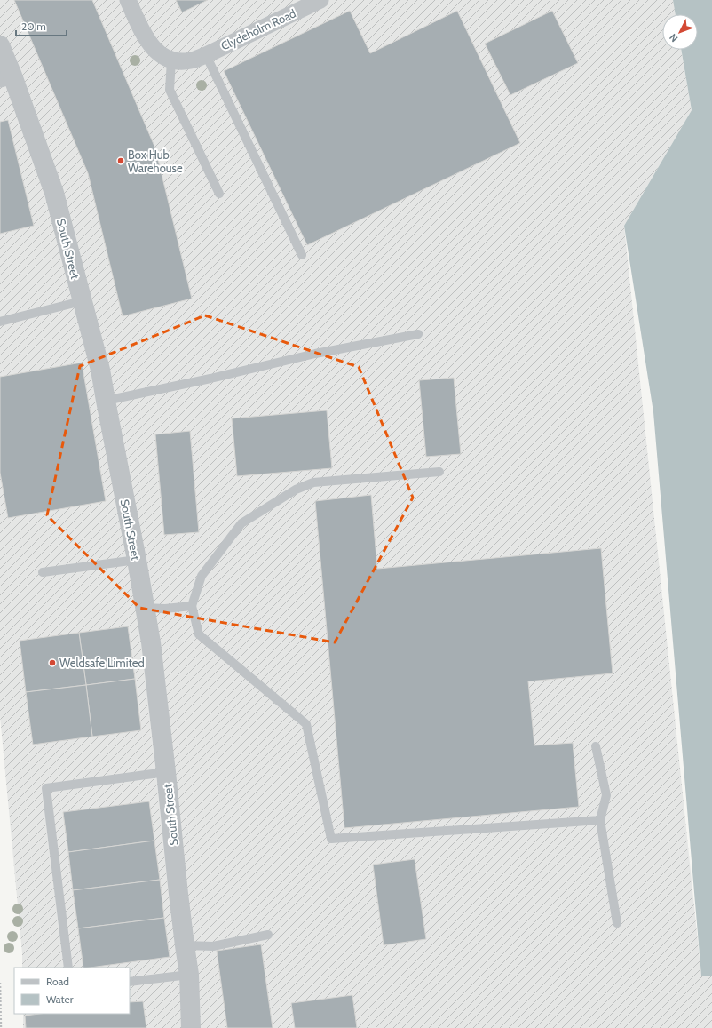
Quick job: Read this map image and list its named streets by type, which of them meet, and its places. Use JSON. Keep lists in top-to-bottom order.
{
  "streets": {
    "street": ["Clydeholm Road", "South Street"]
  },
  "places": ["Box Hub Warehouse", "Weldsafe Limited"],
  "legend": ["Road", "Water"],
  "scale_bar": "20 m",
  "north": "bottom left"
}
